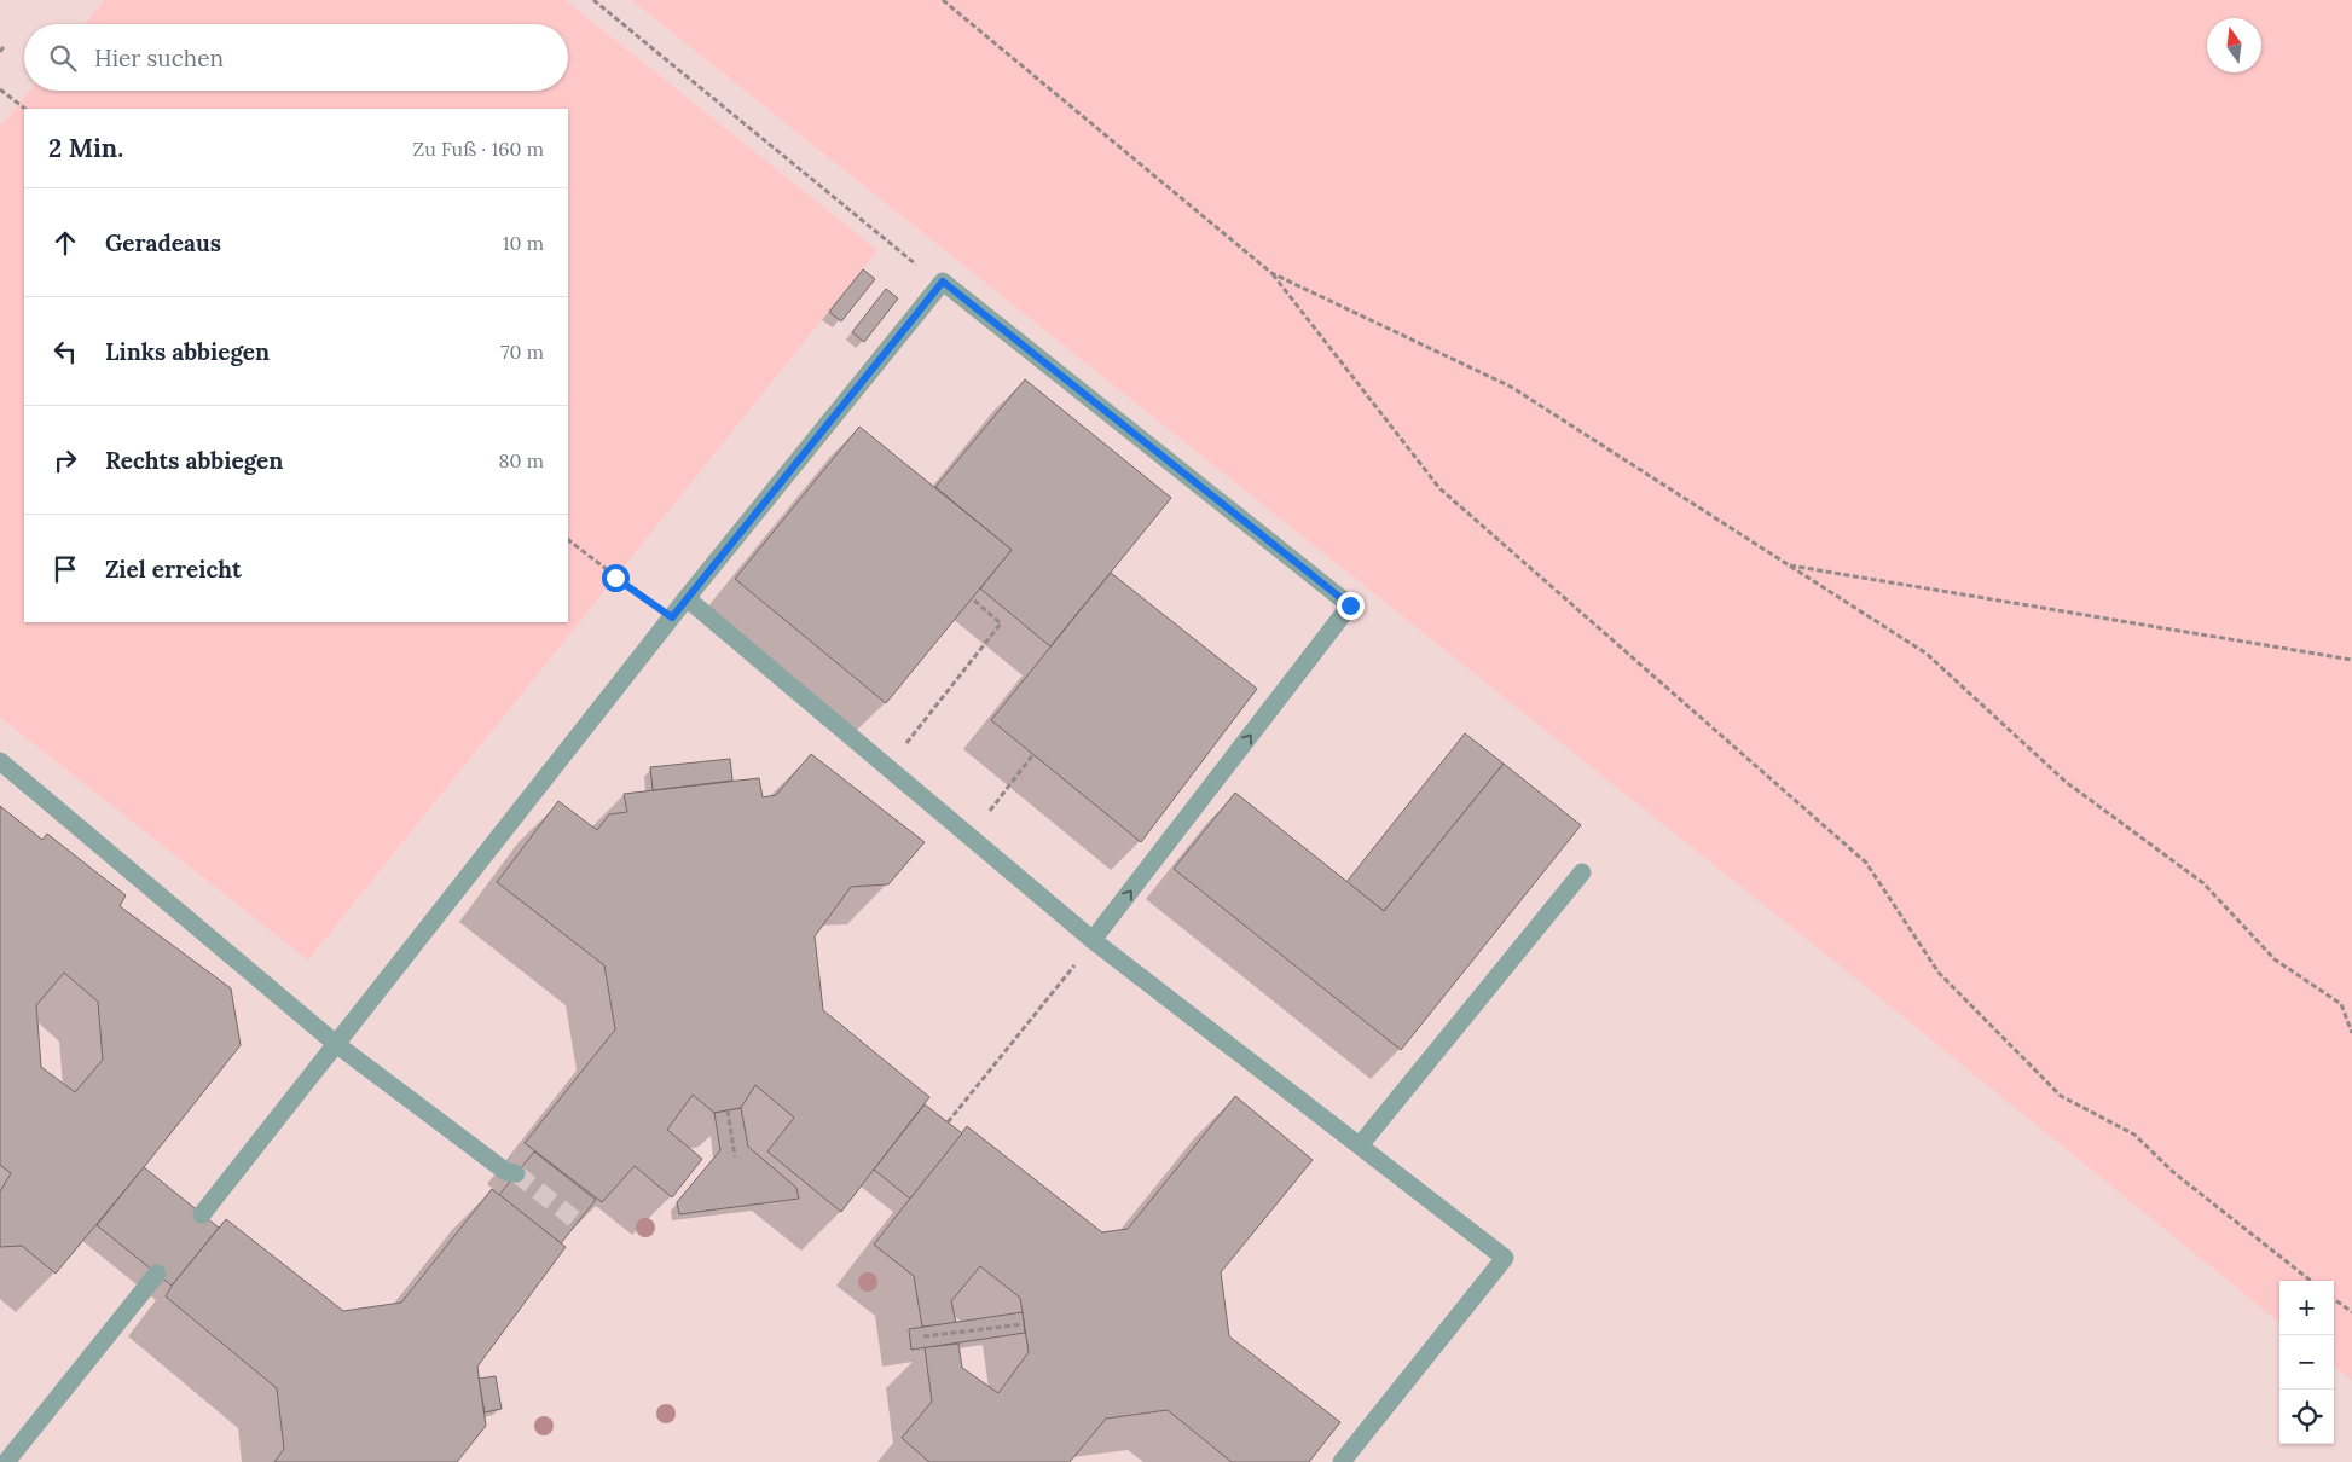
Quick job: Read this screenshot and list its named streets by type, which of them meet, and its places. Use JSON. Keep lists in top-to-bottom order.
{
  "north": "top",
  "page": {
    "search": "Hier suchen",
    "heading": ["2 Min.", "Zu Fuß · 160 m"],
    "list": [
      ["Geradeaus", "10 m"],
      ["Links abbiegen", "70 m"],
      ["Rechts abbiegen", "80 m"],
      "Ziel erreicht"
    ],
    "map_buttons": ["+", "−"]
  }
}
